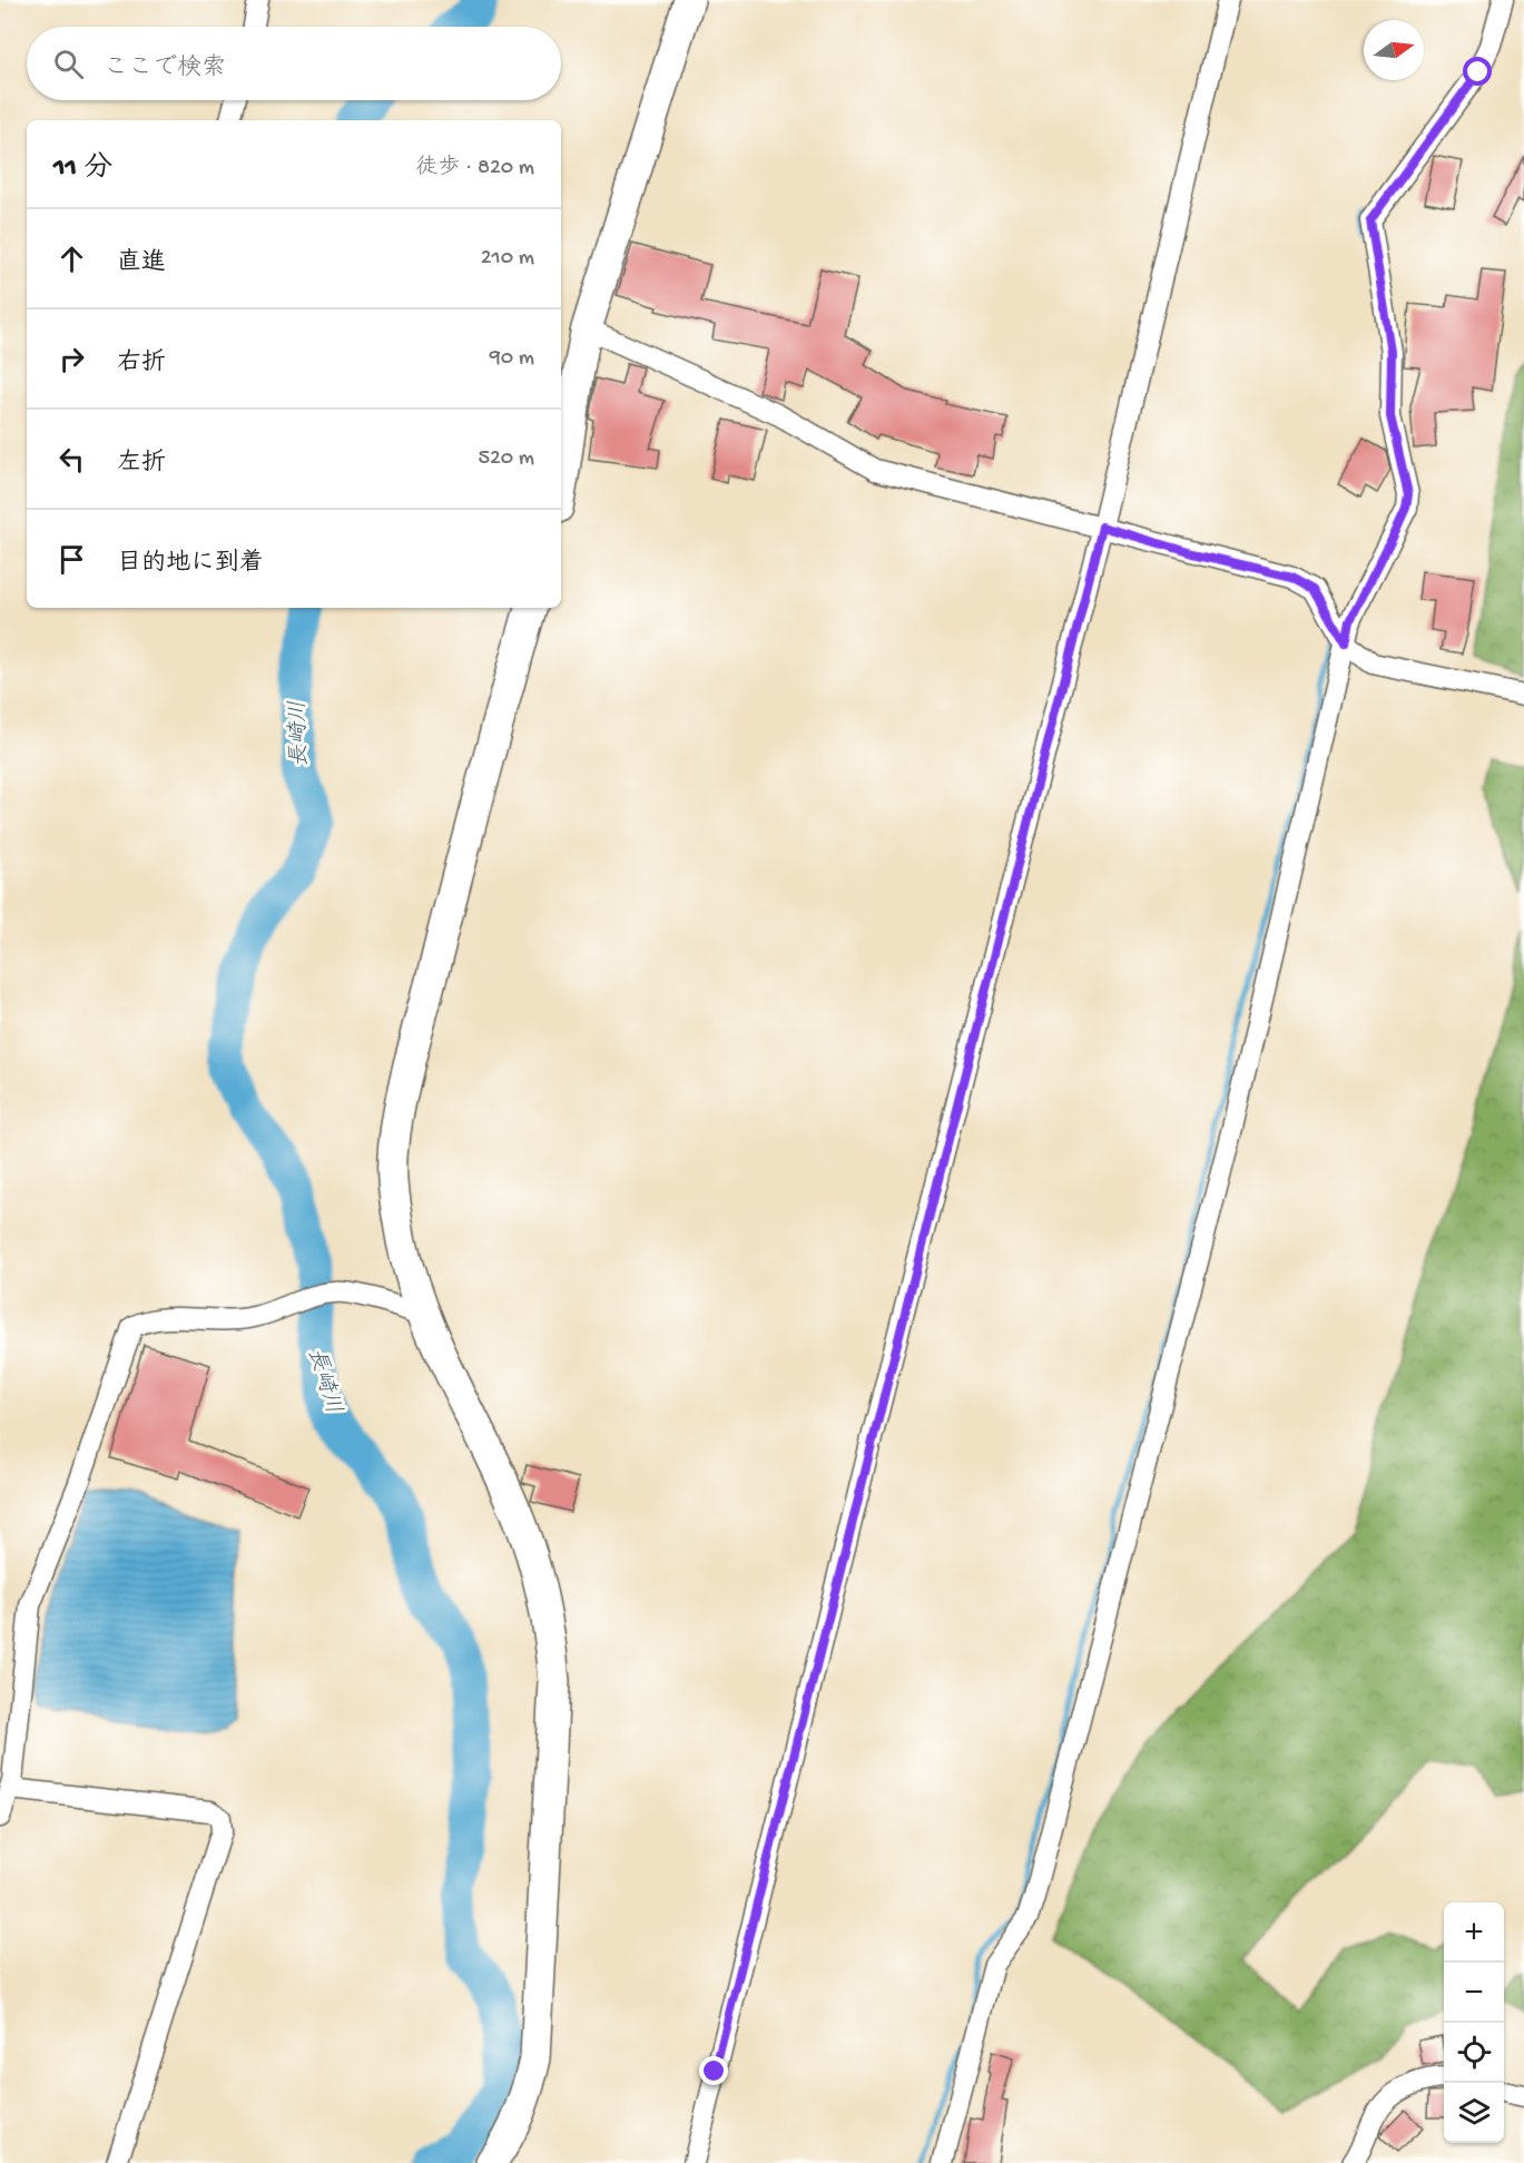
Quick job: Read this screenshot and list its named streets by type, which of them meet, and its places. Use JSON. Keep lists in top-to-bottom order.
{
  "water": ["長崎川"],
  "north": "right",
  "page": {
    "search": "ここで検索",
    "heading": ["11 分", "徒歩 · 820 m"],
    "list": [
      ["直進", "210 m"],
      ["右折", "90 m"],
      ["左折", "520 m"],
      "目的地に到着"
    ],
    "map_buttons": ["+", "−"]
  }
}
